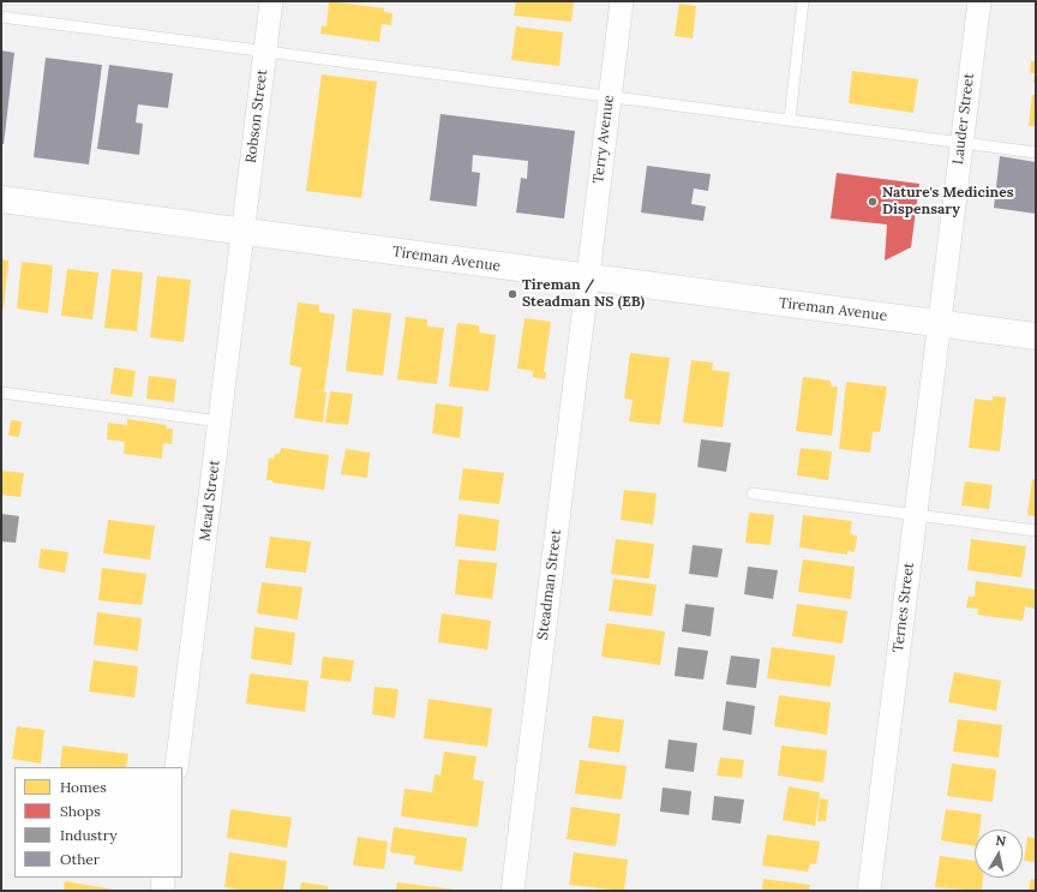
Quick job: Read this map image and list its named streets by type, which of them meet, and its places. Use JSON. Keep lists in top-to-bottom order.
{
  "streets": {
    "street": [
      "Robson Street",
      "Lauder Street",
      "Terry Avenue",
      "Tireman Avenue",
      "Mead Street",
      "Steadman Street",
      "Ternes Street"
    ]
  },
  "crossings": [
    ["Robson Street", "Tireman Avenue"],
    ["Robson Street", "Mead Street"],
    ["Lauder Street", "Tireman Avenue"],
    ["Lauder Street", "Ternes Street"],
    ["Terry Avenue", "Tireman Avenue"],
    ["Terry Avenue", "Steadman Street"],
    ["Tireman Avenue", "Mead Street"],
    ["Tireman Avenue", "Steadman Street"],
    ["Tireman Avenue", "Ternes Street"]
  ],
  "places": ["Nature's Medicines Dispensary", "Tireman / Steadman NS (EB)"],
  "legend": [
    "Homes",
    "Shops",
    "Industry",
    "Other"
  ],
  "north": "top"
}
